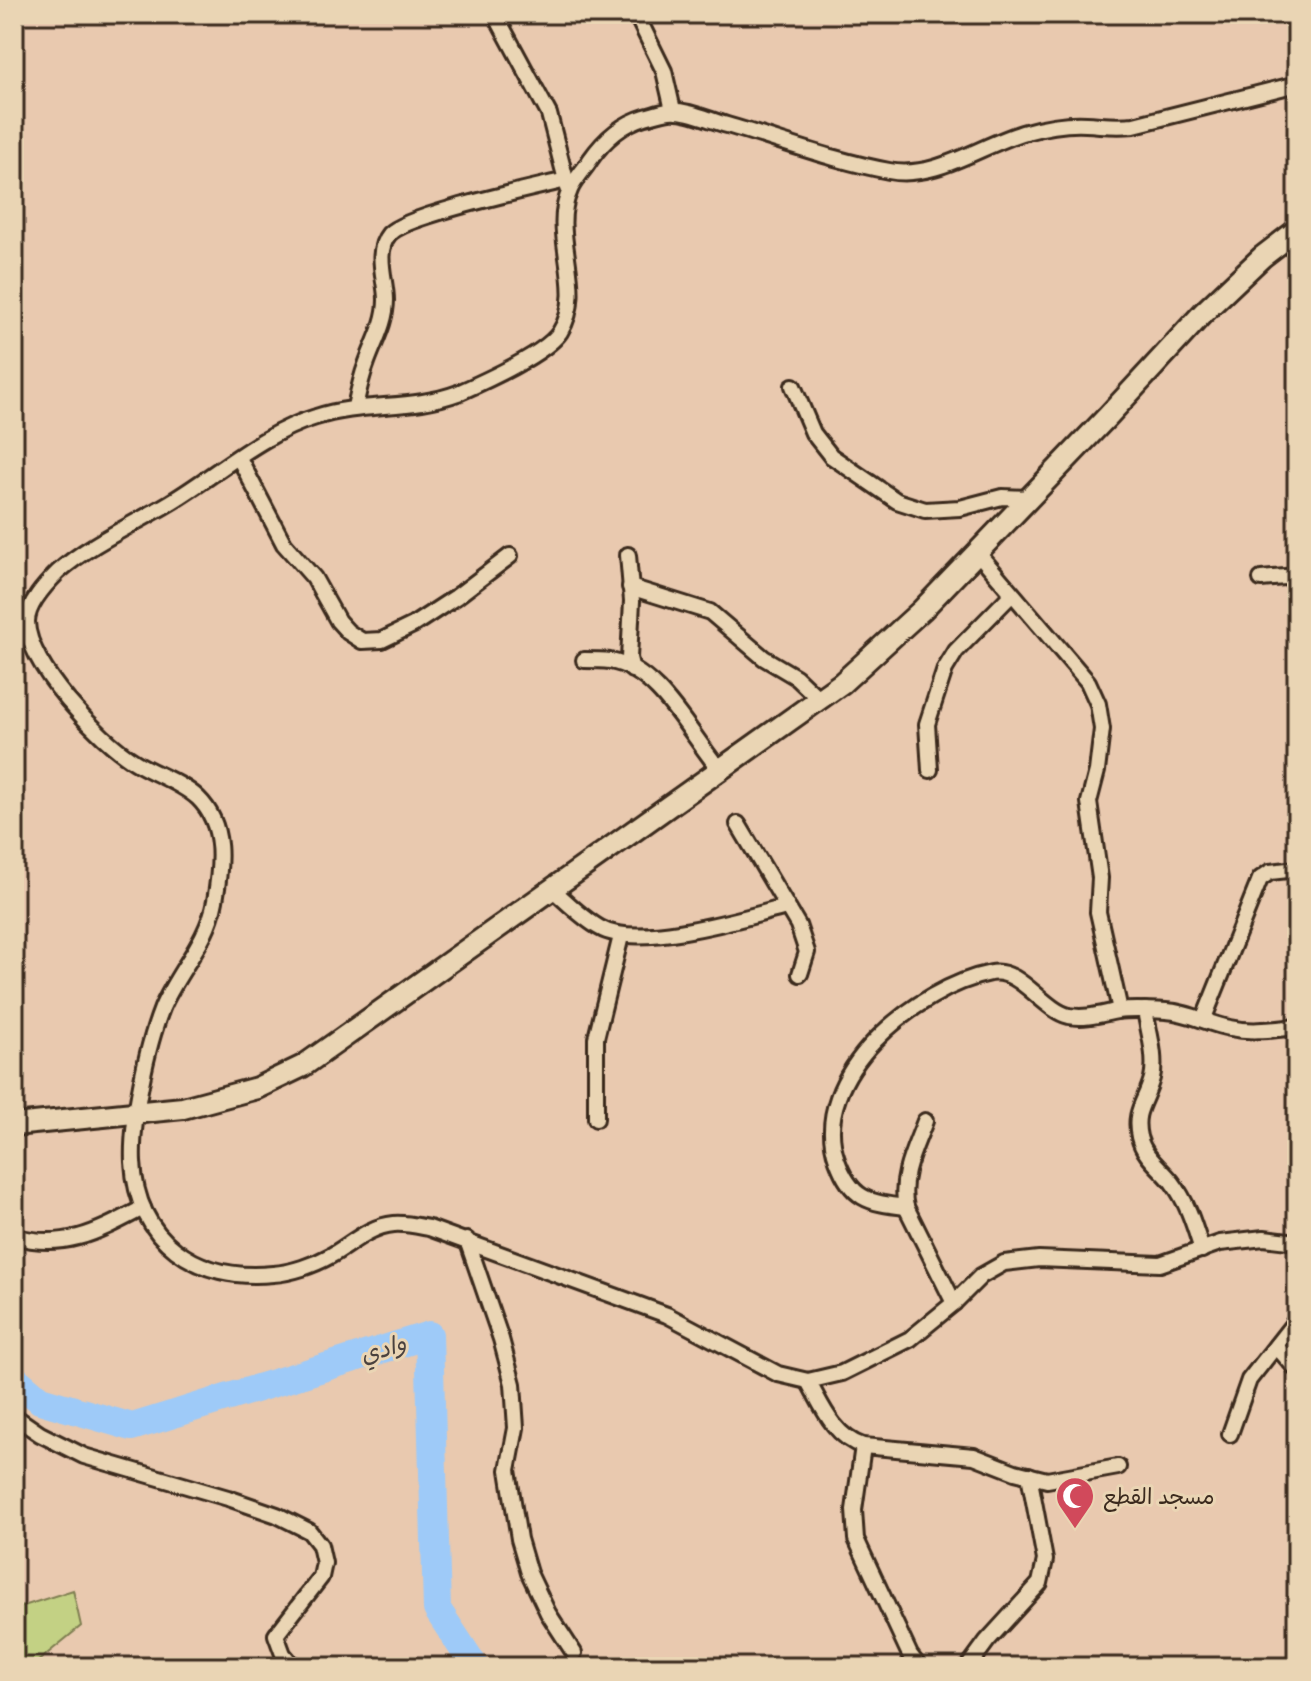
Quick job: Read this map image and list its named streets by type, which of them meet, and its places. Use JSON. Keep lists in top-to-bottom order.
{
  "water": ["وادي"],
  "places": {
    "mosque": ["مسجد القطع"]
  }
}
